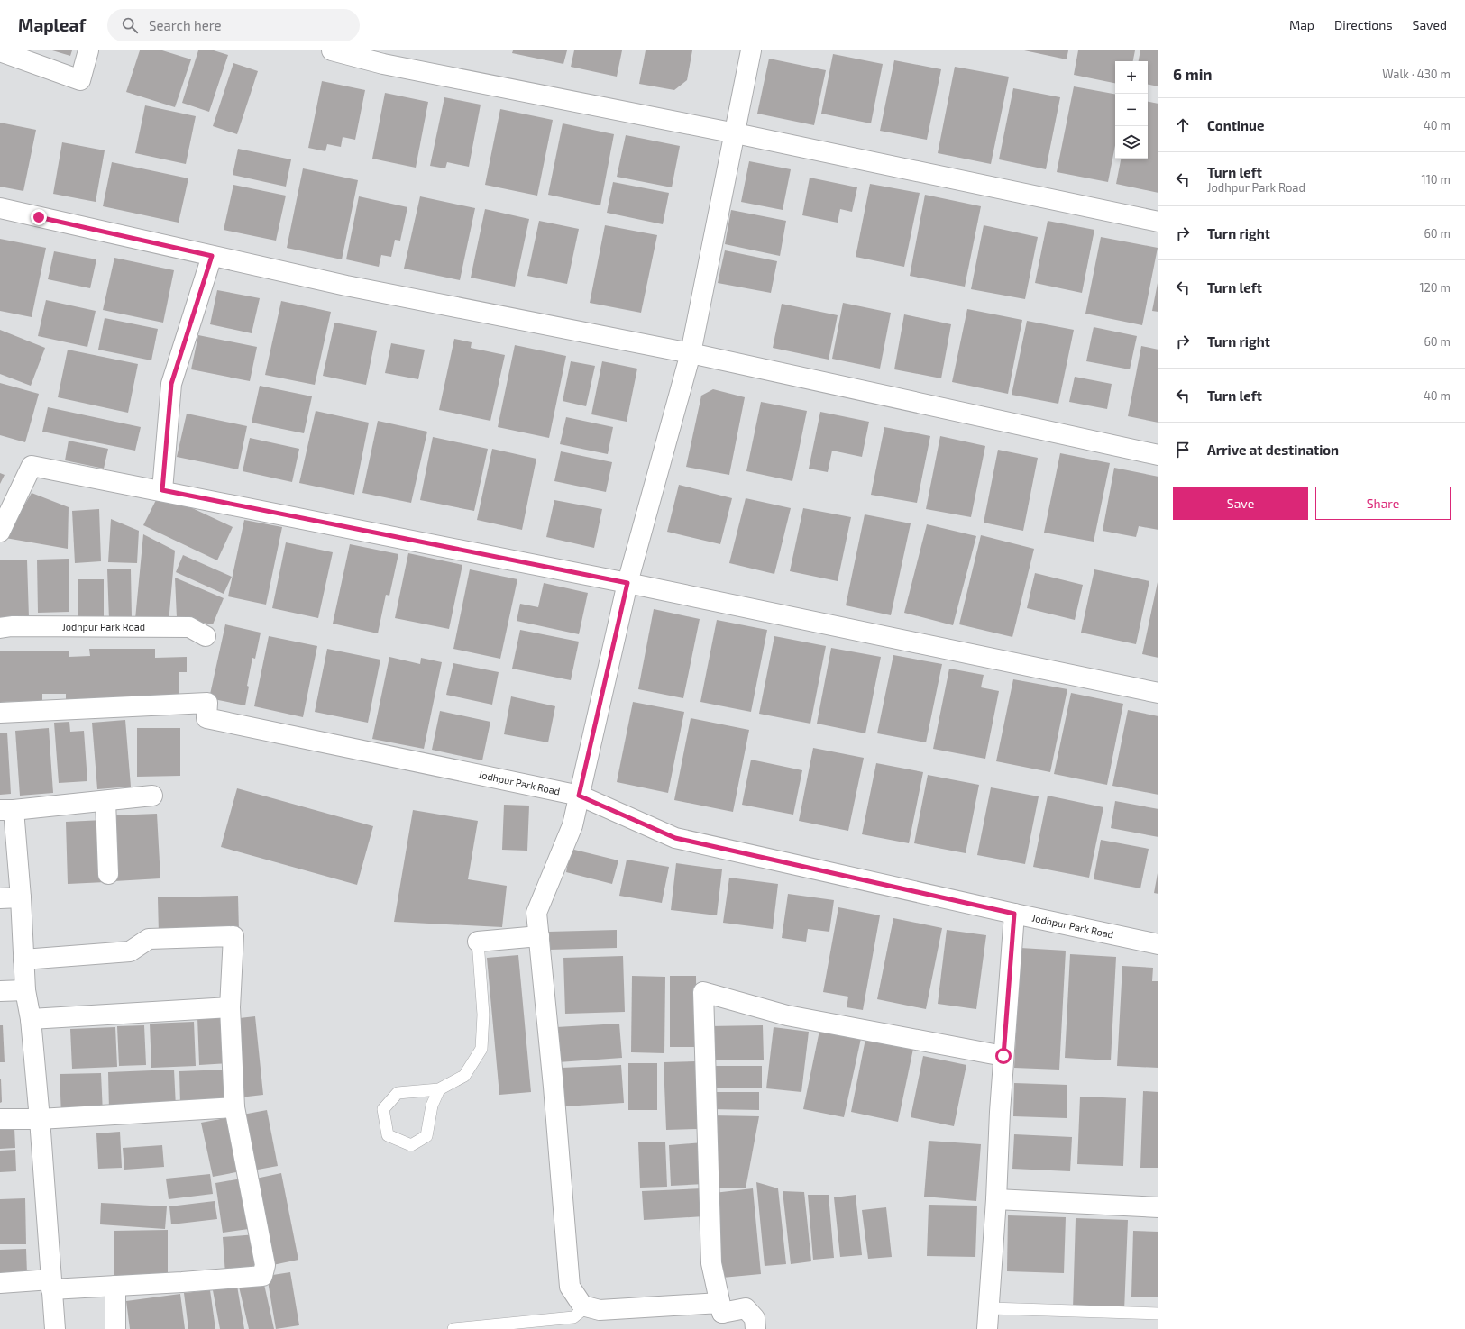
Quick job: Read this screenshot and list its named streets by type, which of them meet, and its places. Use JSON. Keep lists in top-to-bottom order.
{
  "streets": {
    "street": ["Jodhpur Park Road"]
  },
  "page": {
    "header": "Mapleaf",
    "search": "Search here",
    "nav": ["Map", "Directions", "Saved"],
    "heading": ["6 min", "Walk · 430 m"],
    "map_buttons": ["+", "−"],
    "list": [
      ["Continue", "40 m"],
      ["Turn left", "Jodhpur Park Road", "110 m"],
      ["Turn right", "60 m"],
      ["Turn left", "120 m"],
      ["Turn right", "60 m"],
      ["Turn left", "40 m"],
      "Arrive at destination"
    ],
    "buttons": ["Save", "Share"]
  }
}
